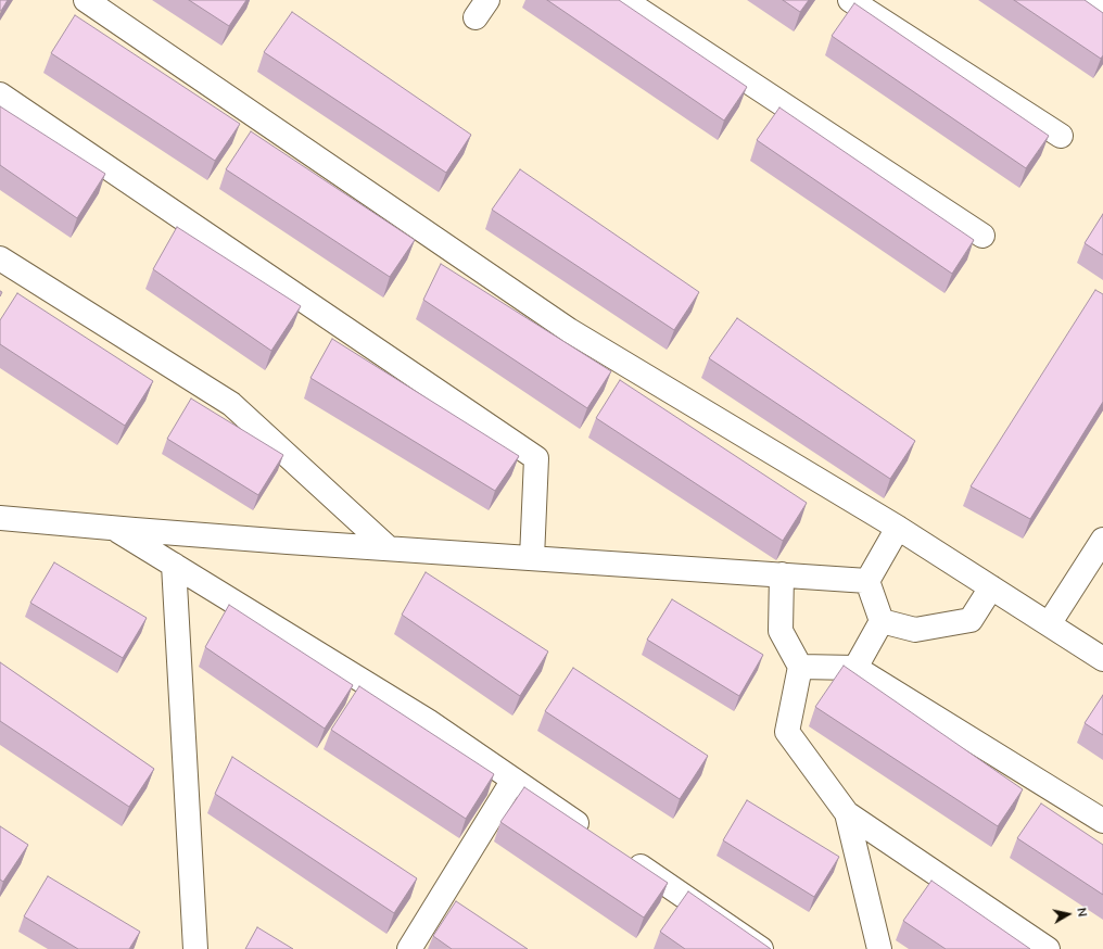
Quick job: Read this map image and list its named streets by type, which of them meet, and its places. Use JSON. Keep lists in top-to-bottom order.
{
  "north": "right"
}
